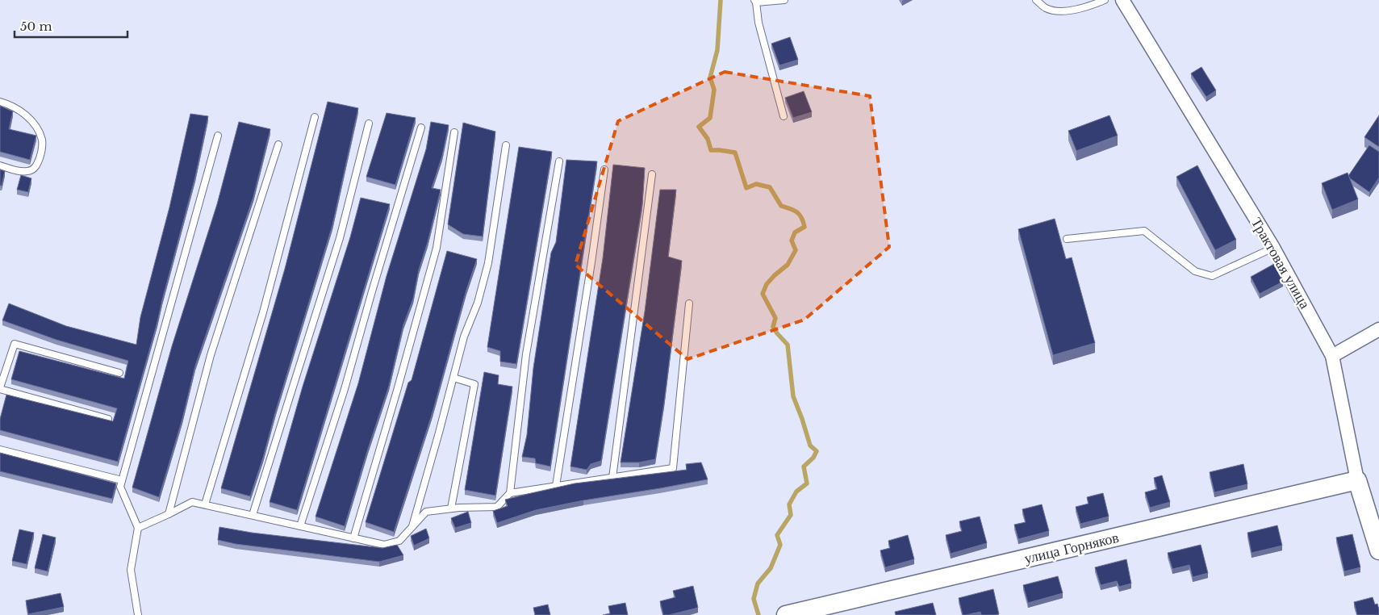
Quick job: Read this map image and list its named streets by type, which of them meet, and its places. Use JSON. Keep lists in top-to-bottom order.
{
  "streets": {
    "street": ["Трактовая улица", "улица Горняков"]
  },
  "crossings": [
    ["Трактовая улица", "улица Горняков"]
  ],
  "scale_bar": "50 m"
}
